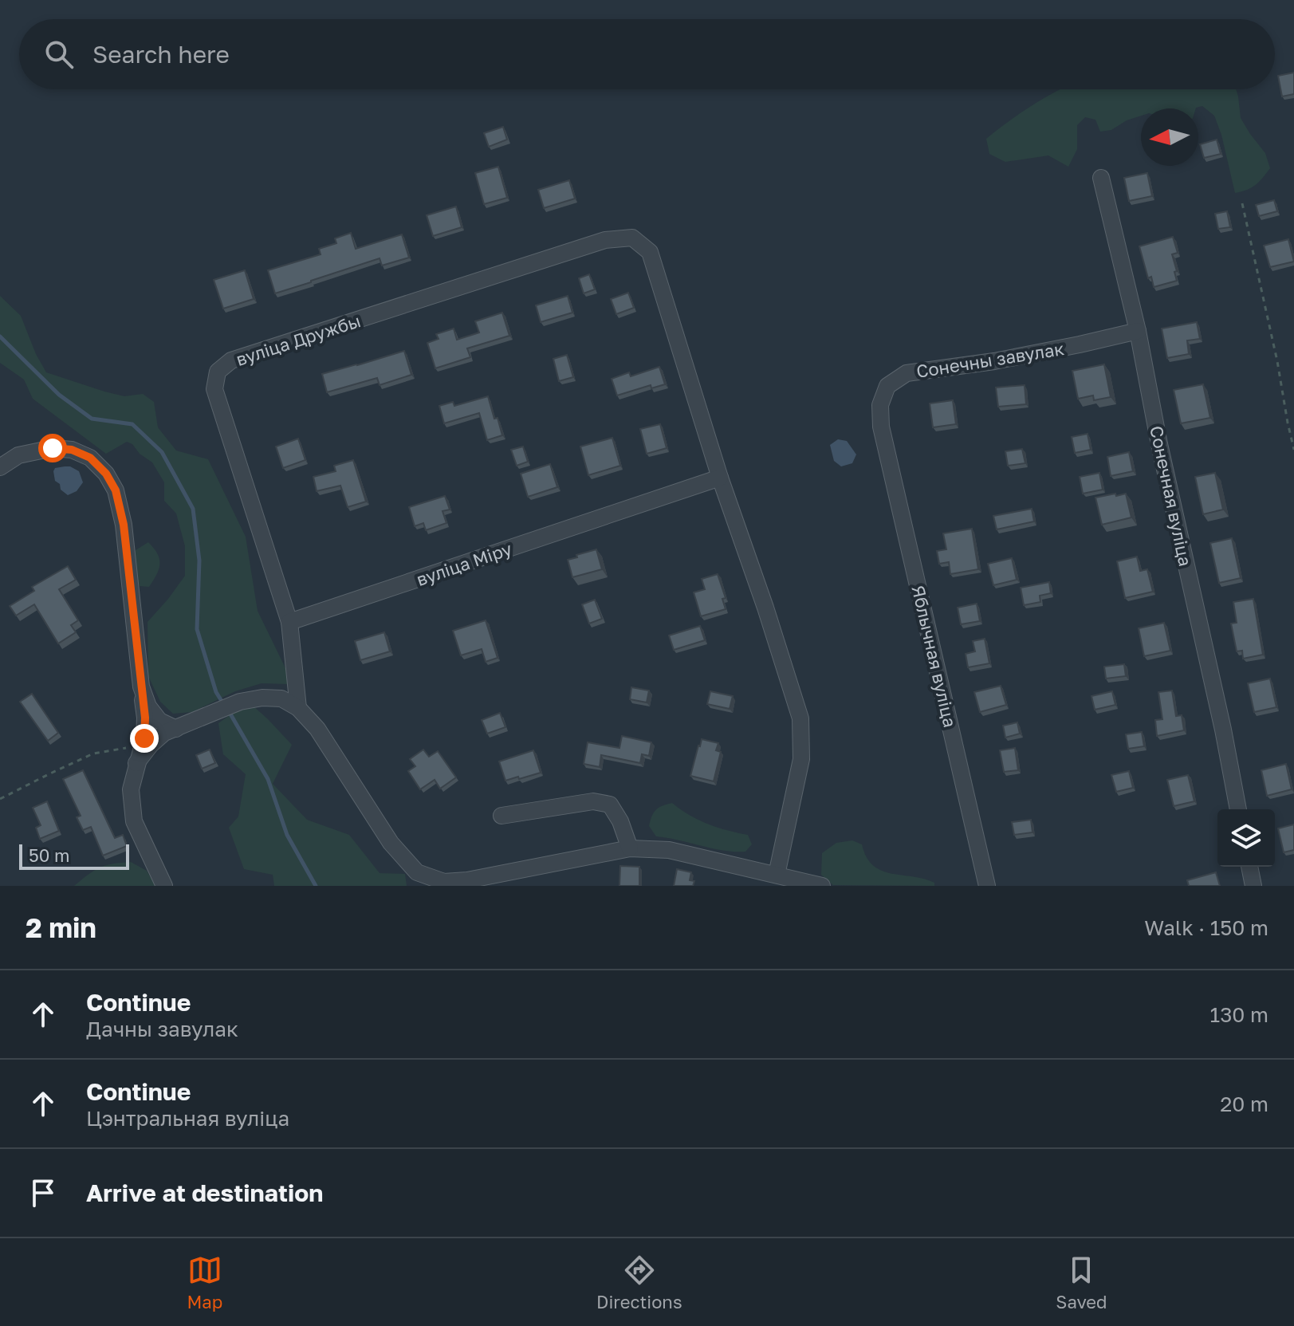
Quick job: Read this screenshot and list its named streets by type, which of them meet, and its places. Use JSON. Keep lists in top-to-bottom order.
{
  "streets": {
    "street": [
      "вуліца Дружбы",
      "Сонечны завулак",
      "Сонечная вуліца",
      "вуліца Міру",
      "Яблычная вуліца"
    ]
  },
  "crossings": [
    ["вуліца Дружбы", "вуліца Міру"],
    ["Сонечны завулак", "Сонечная вуліца"],
    ["Сонечны завулак", "Яблычная вуліца"]
  ],
  "scale_bar": "50 m",
  "north": "left",
  "page": {
    "search": "Search here",
    "scale": "50 m",
    "heading": ["2 min", "Walk · 150 m"],
    "list": [
      ["Continue", "Дачны завулак", "130 m"],
      ["Continue", "Цэнтральная вуліца", "20 m"],
      "Arrive at destination"
    ],
    "nav": ["Map", "Directions", "Saved"]
  }
}
